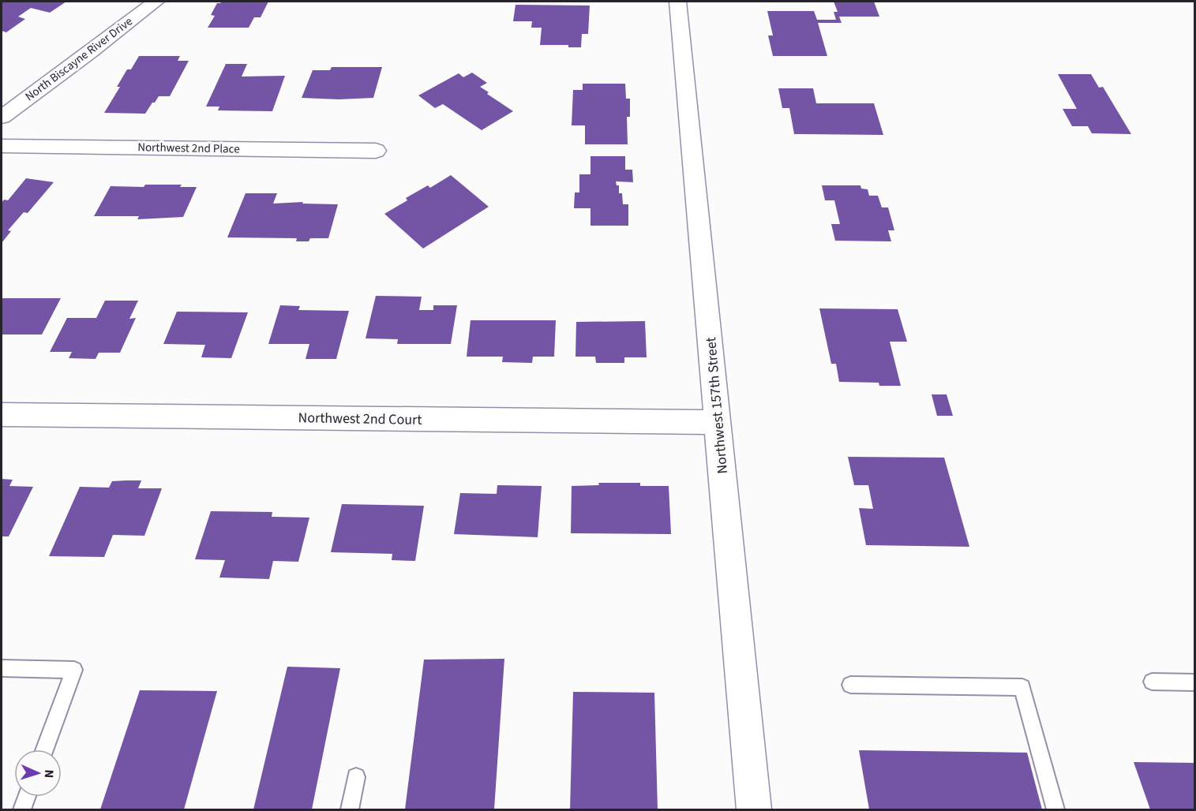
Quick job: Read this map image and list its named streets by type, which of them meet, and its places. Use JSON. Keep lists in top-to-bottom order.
{
  "streets": {
    "street": [
      "North Biscayne River Drive",
      "Northwest 2nd Place",
      "Northwest 157th Street",
      "Northwest 2nd Court"
    ]
  },
  "crossings": [
    ["Northwest 157th Street", "Northwest 2nd Court"]
  ],
  "north": "right"
}
